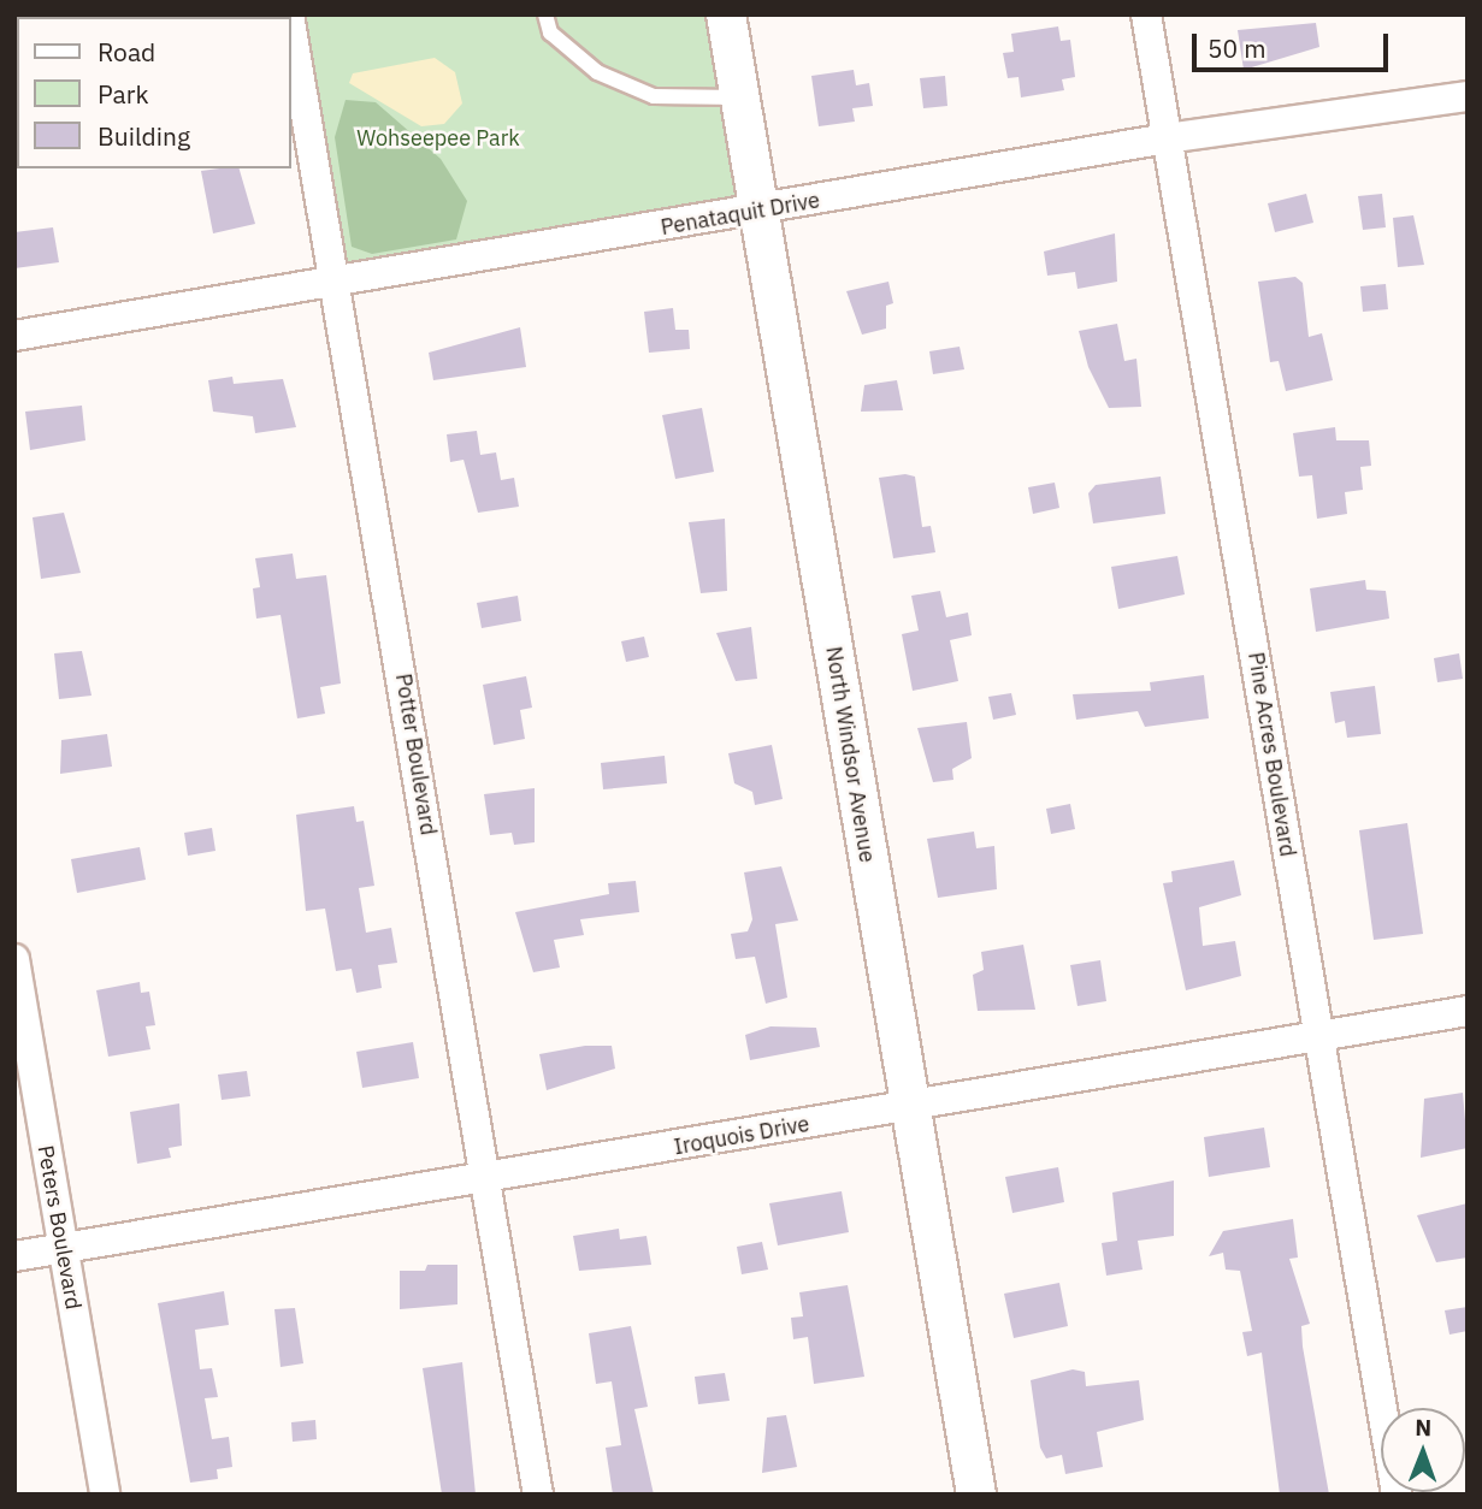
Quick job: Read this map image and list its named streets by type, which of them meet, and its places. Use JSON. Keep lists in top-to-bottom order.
{
  "streets": {
    "street": [
      "Penataquit Drive",
      "Potter Boulevard",
      "North Windsor Avenue",
      "Pine Acres Boulevard",
      "Iroquois Drive",
      "Peters Boulevard"
    ]
  },
  "crossings": [
    ["Penataquit Drive", "Potter Boulevard"],
    ["Penataquit Drive", "North Windsor Avenue"],
    ["Penataquit Drive", "Pine Acres Boulevard"],
    ["Potter Boulevard", "Iroquois Drive"],
    ["North Windsor Avenue", "Iroquois Drive"],
    ["Pine Acres Boulevard", "Iroquois Drive"],
    ["Iroquois Drive", "Peters Boulevard"]
  ],
  "parks": ["Wohseepee Park"],
  "legend": ["Road", "Park", "Building"],
  "scale_bar": "50 m",
  "north": "top"
}
